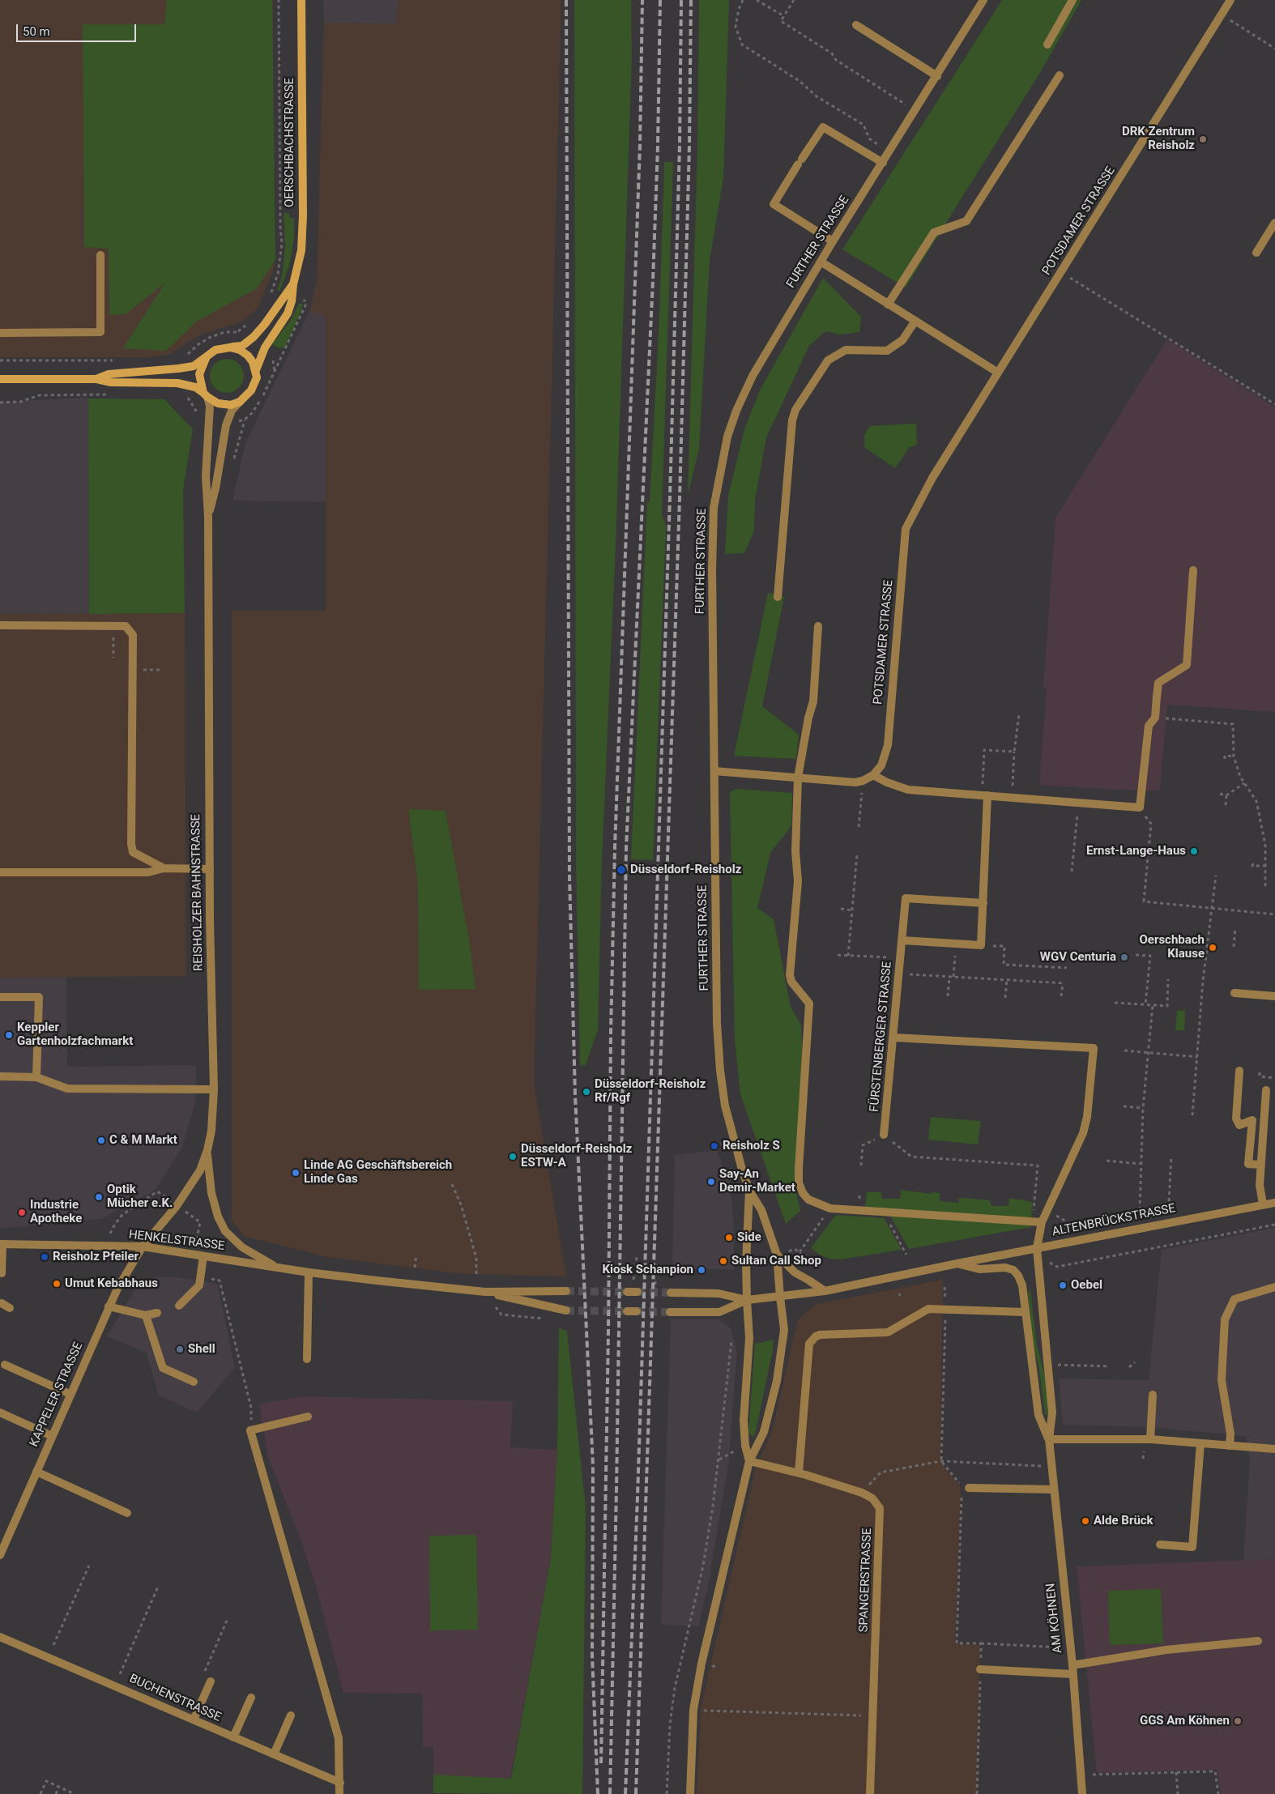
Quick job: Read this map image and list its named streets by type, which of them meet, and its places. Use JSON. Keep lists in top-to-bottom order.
{
  "streets": {
    "main road": ["OERSCHBACHSTRASSE", "REISHOLZER BAHNSTRASSE"],
    "street": [
      "POTSDAMER STRASSE",
      "FURTHER STRASSE",
      "FÜRSTENBERGER STRASSE",
      "ALTENBRÜCKSTRASSE",
      "HENKELSTRASSE",
      "KAPPELER STRASSE",
      "SPANGERSTRASSE",
      "AM KÖHNEN",
      "BUCHENSTRASSE"
    ]
  },
  "crossings": [
    ["OERSCHBACHSTRASSE", "REISHOLZER BAHNSTRASSE"],
    ["FURTHER STRASSE", "ALTENBRÜCKSTRASSE"],
    ["REISHOLZER BAHNSTRASSE", "HENKELSTRASSE"],
    ["REISHOLZER BAHNSTRASSE", "KAPPELER STRASSE"],
    ["FÜRSTENBERGER STRASSE", "AM KÖHNEN"],
    ["ALTENBRÜCKSTRASSE", "AM KÖHNEN"],
    ["HENKELSTRASSE", "KAPPELER STRASSE"]
  ],
  "places": [
    "DRK Zentrum Reisholz",
    "Ernst-Lange-Haus",
    "Düsseldorf-Reisholz",
    "Oerschbach Klause",
    "WGV Centuria",
    "Keppler Gartenholzfachmarkt",
    "Düsseldorf-Reisholz Rf/Rgf",
    "C & M Markt",
    "Reisholz S",
    "Düsseldorf-Reisholz ESTW-A",
    "Linde AG Geschäftsbereich Linde Gas",
    "Say-An Demir-Market",
    "Optik Mücher e.K.",
    "Industrie Apotheke",
    "Side",
    "Reisholz Pfeiler",
    "Sultan Call Shop",
    "Kiosk Schanpion",
    "Umut Kebabhaus",
    "Oebel",
    "Shell",
    "Alde Brück",
    "GGS Am Köhnen"
  ],
  "scale_bar": "50 m"
}
